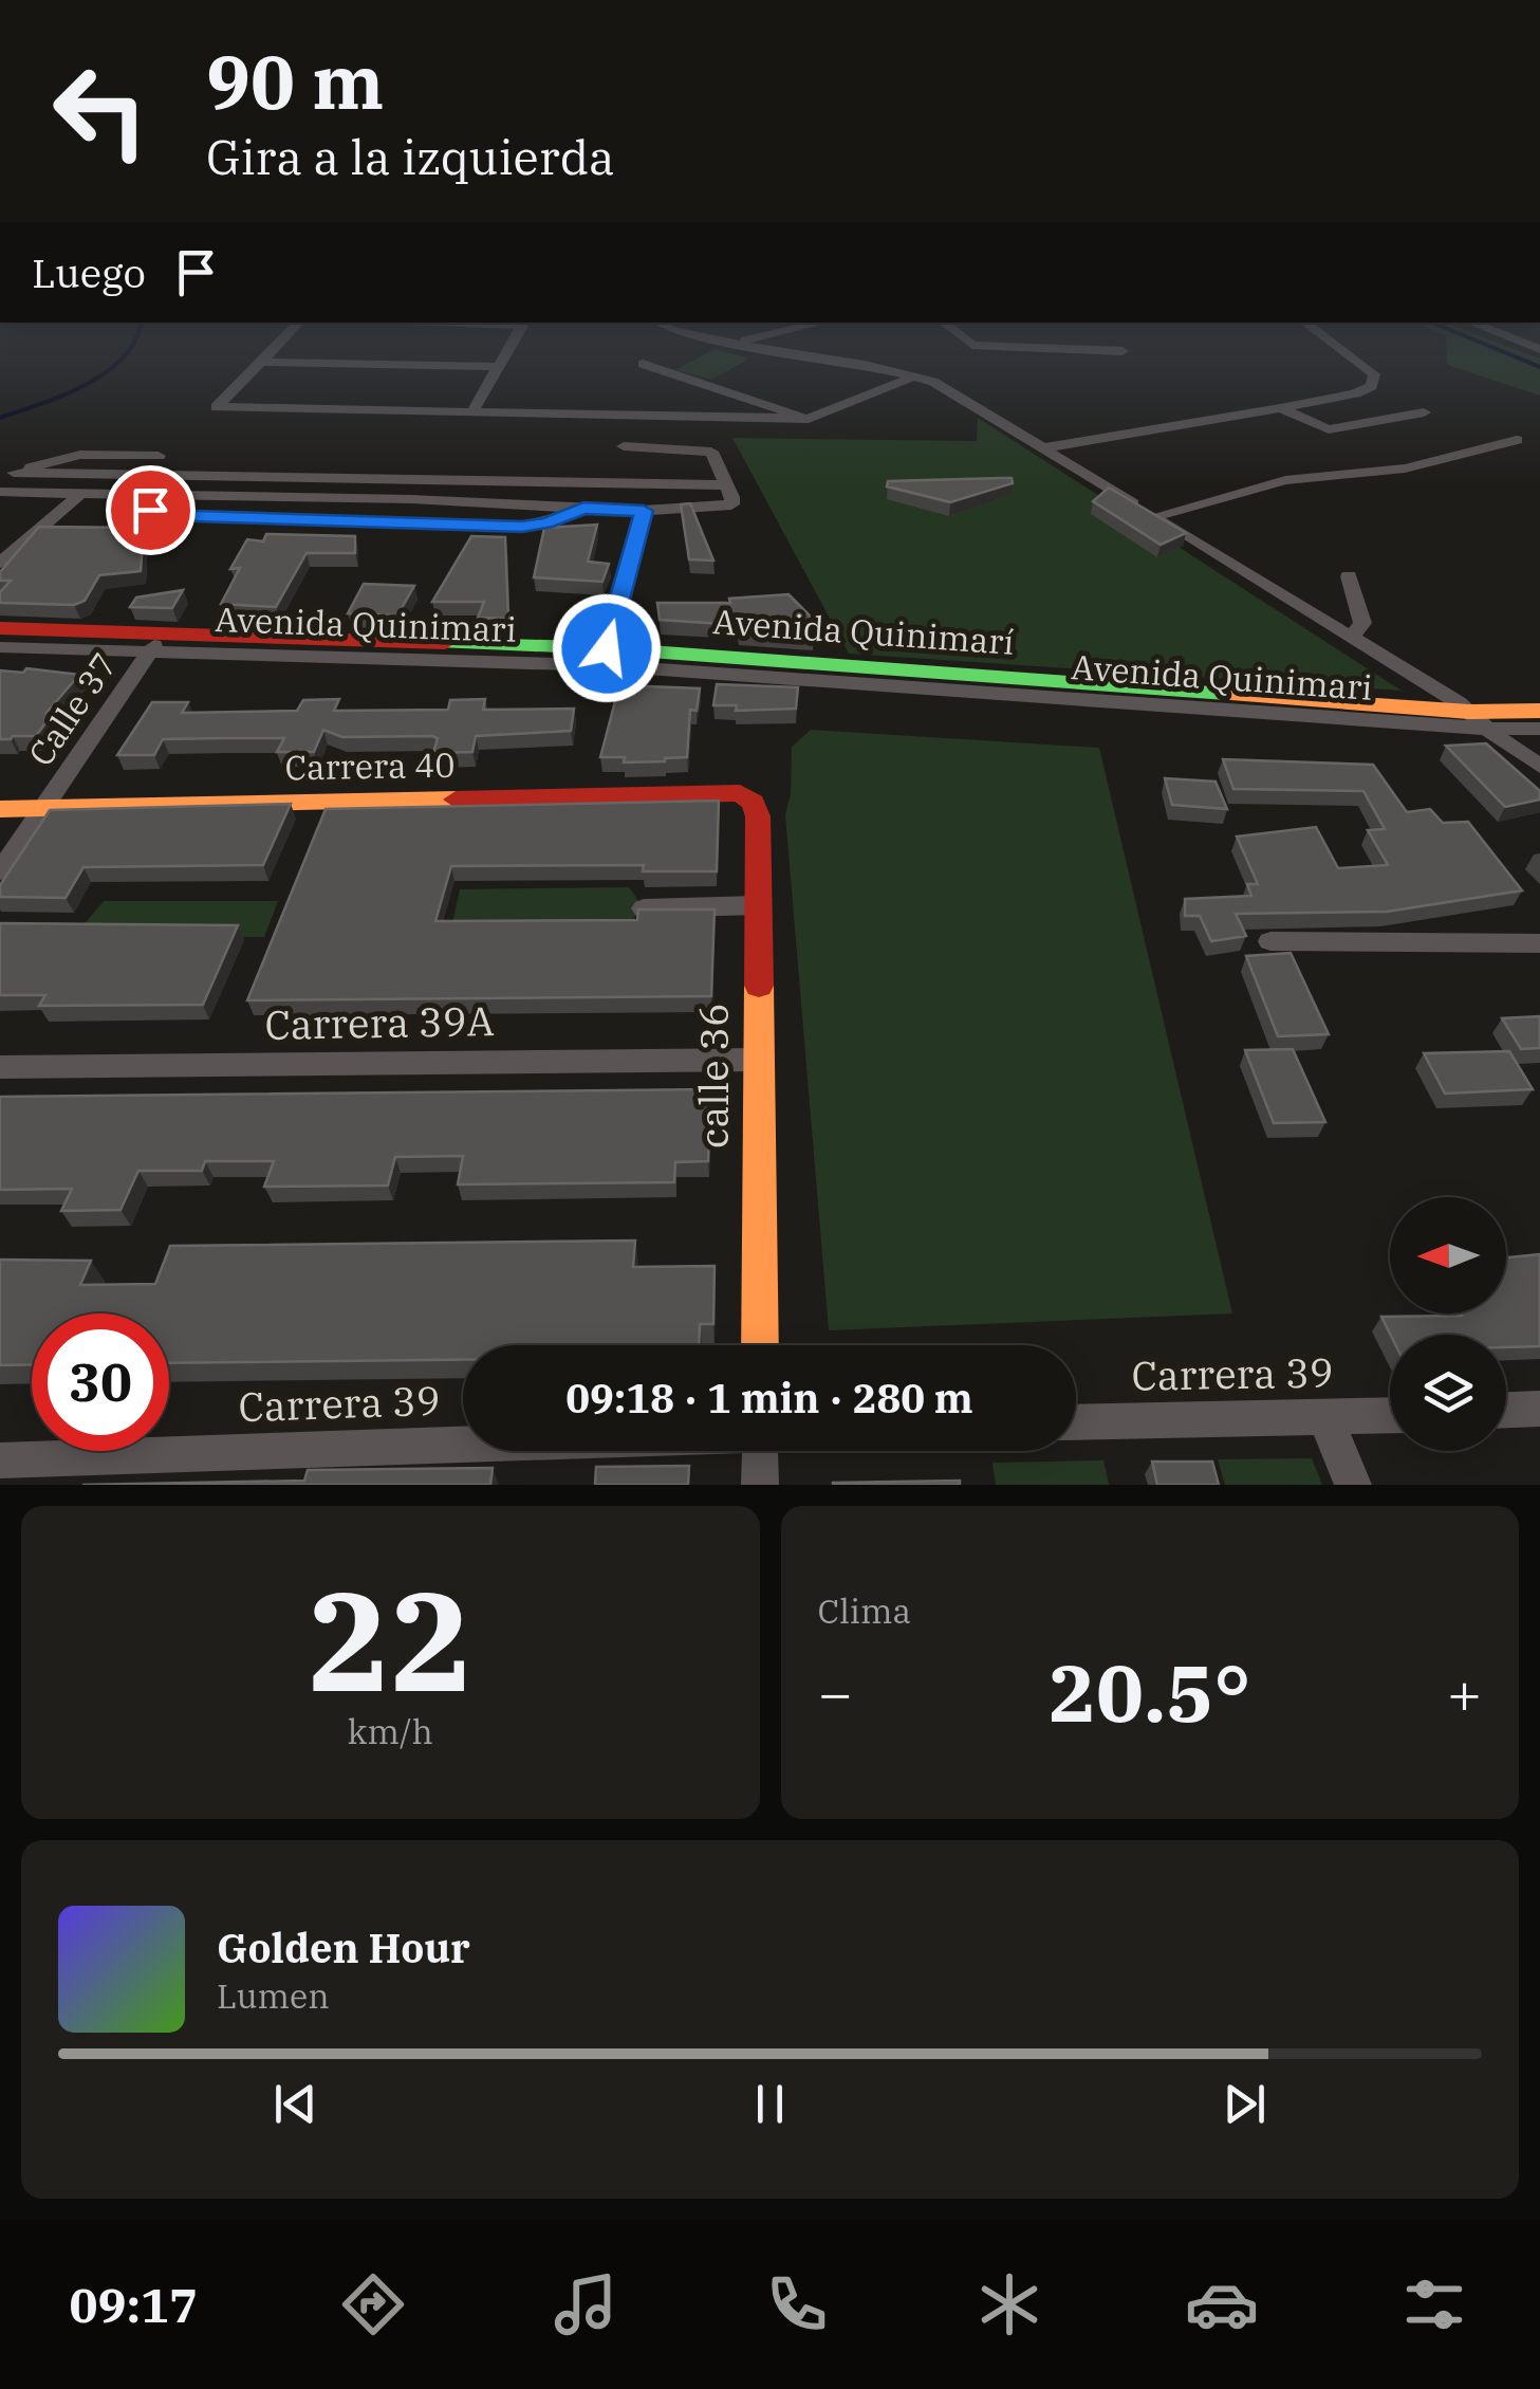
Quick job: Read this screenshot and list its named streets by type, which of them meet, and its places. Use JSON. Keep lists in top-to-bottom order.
{
  "streets": {
    "street": [
      "Avenida Quinimari",
      "Avenida Quinimarí",
      "Calle 37",
      "Carrera 40",
      "Carrera 39A",
      "calle 36",
      "Carrera 39"
    ]
  },
  "crossings": [
    ["Avenida Quinimari", "Avenida Quinimarí"],
    ["Avenida Quinimarí", "Calle 37"],
    ["Calle 37", "Carrera 40"],
    ["Carrera 40", "calle 36"],
    ["Carrera 39A", "calle 36"]
  ],
  "north": "left",
  "page": {
    "turn": ["90 m", "Gira a la izquierda"],
    "then": "Luego",
    "limit": "30",
    "trip": "09:18 · 1 min · 280 m",
    "tile": [
      ["22", "km/h"],
      "Clima"
    ],
    "heat": ["−", "20.5°", "+"],
    "song": ["Golden Hour", "Lumen"],
    "tabs": "09:17"
  }
}
